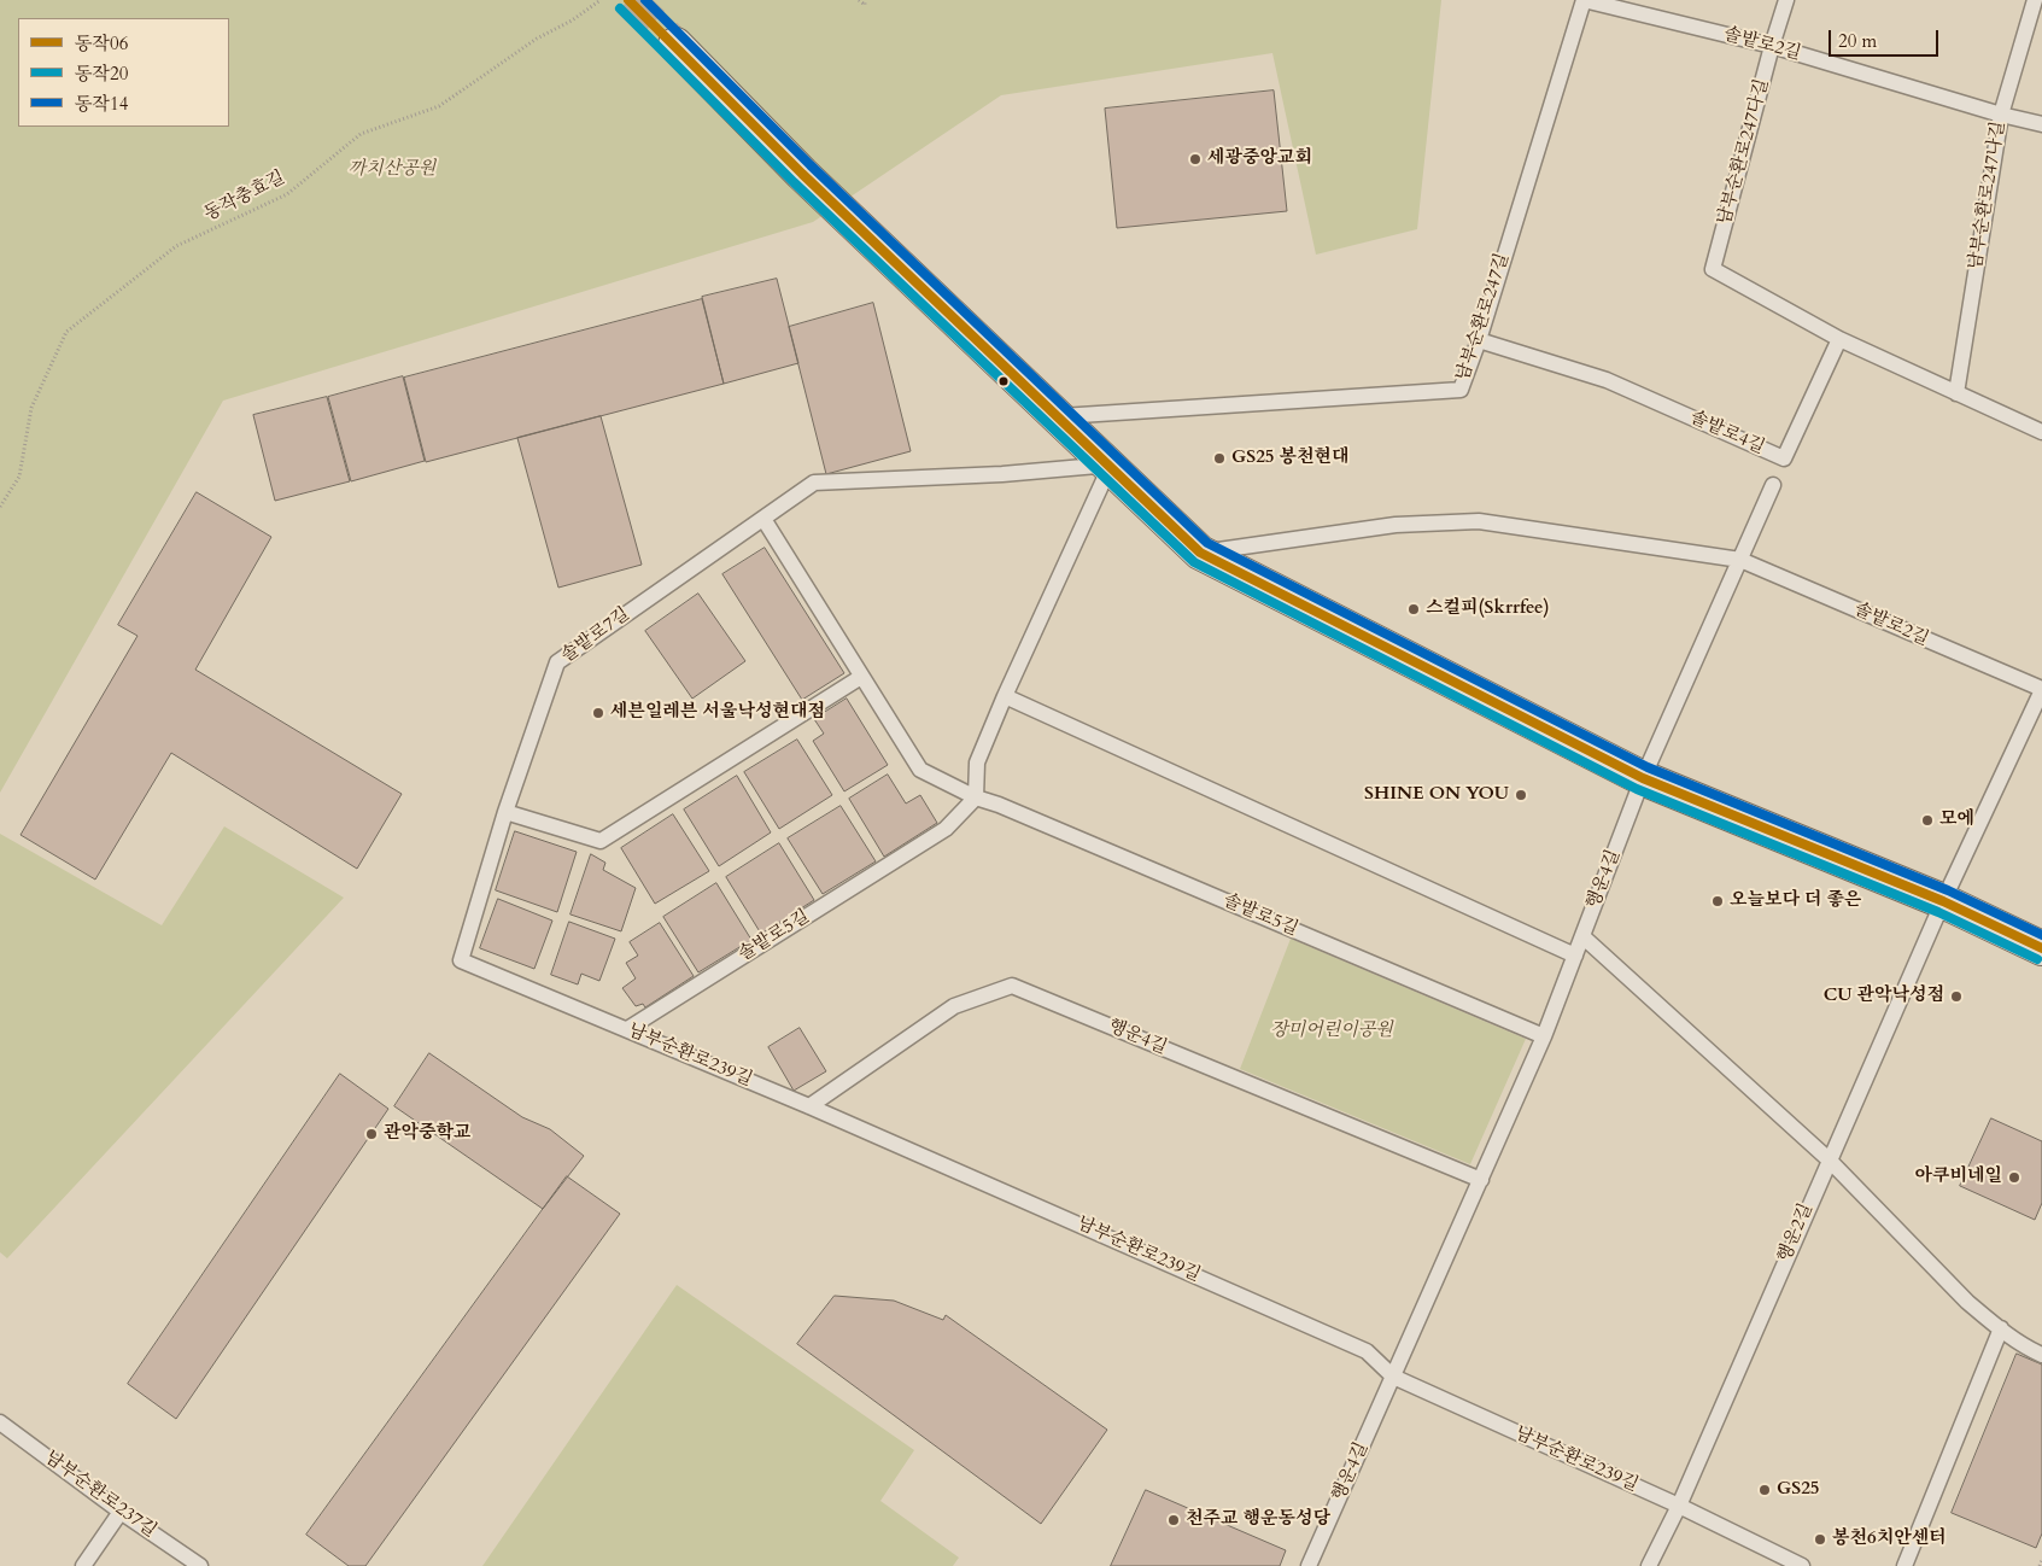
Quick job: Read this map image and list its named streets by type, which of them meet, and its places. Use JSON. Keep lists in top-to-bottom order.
{
  "streets": {
    "lane": [
      "솔밭로2길",
      "남부순환로247다길",
      "남부순환로247나길",
      "남부순환로247길",
      "솔밭로4길",
      "솔밭로7길",
      "행운4길",
      "솔밭로5길",
      "남부순환로239길",
      "행운2길",
      "남부순환로237길"
    ],
    "path": ["동작충효길"]
  },
  "crossings": [
    ["솔밭로2길", "남부순환로247다길"],
    ["솔밭로2길", "남부순환로247나길"],
    ["솔밭로2길", "남부순환로247길"],
    ["솔밭로2길", "행운2길"],
    ["남부순환로247다길", "솔밭로4길"],
    ["남부순환로247길", "솔밭로4길"],
    ["솔밭로7길", "남부순환로239길"],
    ["행운4길", "솔밭로5길"],
    ["행운4길", "남부순환로239길"],
    ["솔밭로5길", "남부순환로239길"],
    ["남부순환로239길", "행운2길"]
  ],
  "parks": ["까치산공원", "장미어린이공원"],
  "places": [
    "세광중앙교회",
    "GS25 봉천현대",
    "스컬피(Skrrfee)",
    "세븐일레븐 서울낙성현대점",
    "SHINE ON YOU",
    "모에",
    "오늘보다 더 좋은",
    "CU 관악낙성점",
    "관악중학교",
    "아쿠비네일",
    "GS25",
    "천주교 행운동성당",
    "봉천6치안센터"
  ],
  "lines": ["transit line 동작06", "transit line 동작14", "transit line 동작20"],
  "legend": ["동작06", "동작20", "동작14"],
  "scale_bar": "20 m"
}
